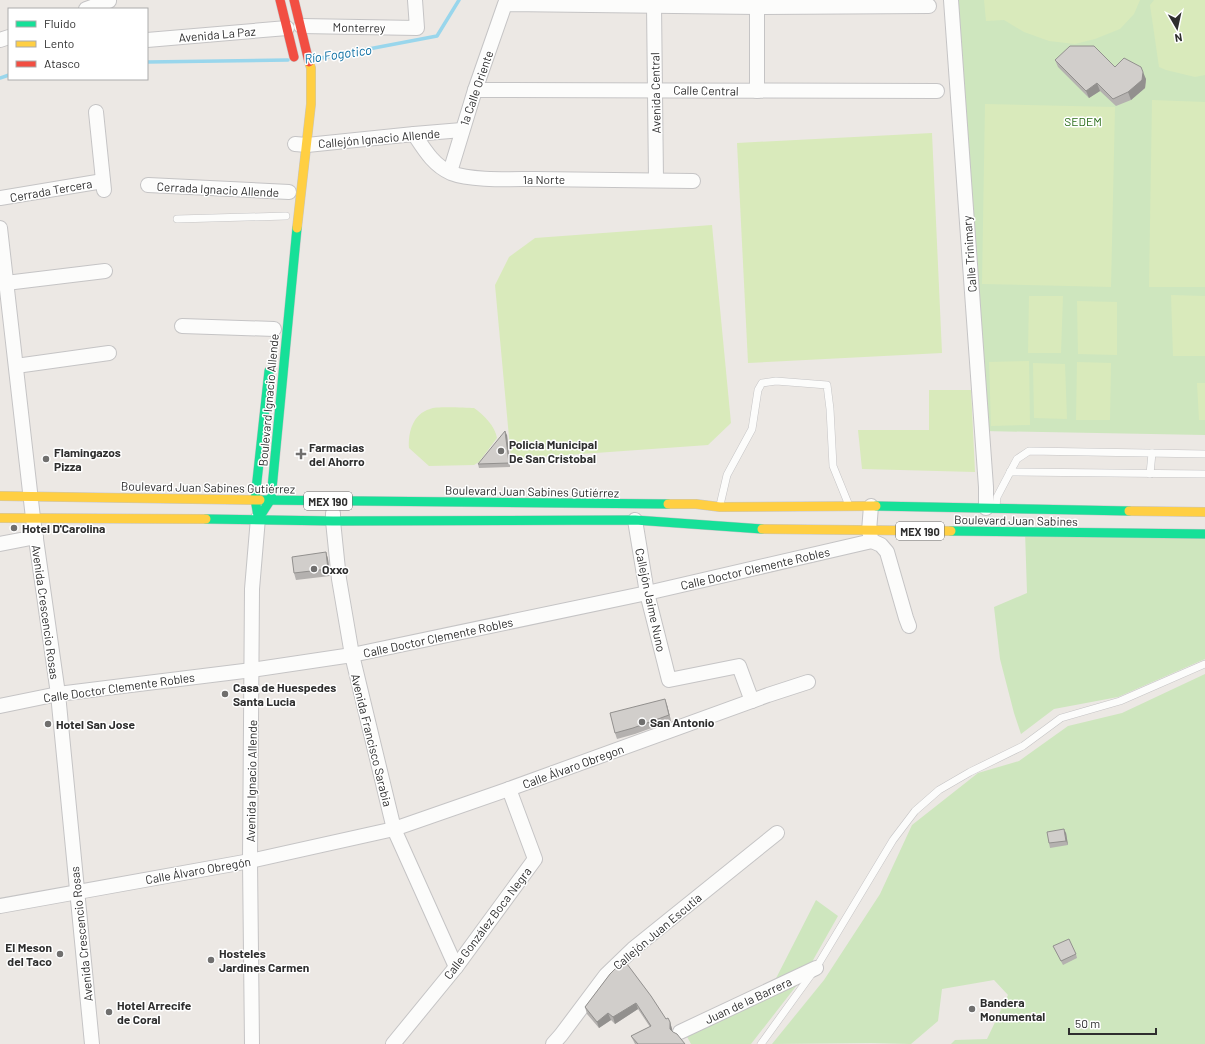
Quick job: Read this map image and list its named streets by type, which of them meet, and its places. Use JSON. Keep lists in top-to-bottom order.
{
  "streets": {
    "main road": [
      "Boulevard Ignacio Allende",
      "Boulevard Juan Sabines Gutiérrez",
      "MEX 190",
      "Boulevard Juan Sabines"
    ],
    "street": [
      "Monterrey",
      "Avenida La Paz",
      "1a Calle Oriente",
      "Calle Central",
      "Avenida Central",
      "Callejón Ignacio Allende",
      "1a Norte",
      "Cerrada Ignacio Allende",
      "Cerrada Tercera",
      "Calle Trinimary",
      "Calle Doctor Clemente Robles",
      "Callejón Jaime Nuno",
      "Avenida Crescencio Rosas",
      "Avenida Francisco Sarabia",
      "Calle Álvaro Obregon",
      "Avenida Ignacio Allende",
      "Calle Álvaro Obregón",
      "Calle González Boca Negra",
      "Callejón Juan Escutia",
      "Juan de la Barrera"
    ]
  },
  "crossings": [
    ["Monterrey", "Boulevard Ignacio Allende"],
    ["1a Calle Oriente", "Calle Central"],
    ["1a Calle Oriente", "Avenida Central"],
    ["1a Calle Oriente", "Callejón Ignacio Allende"],
    ["1a Calle Oriente", "1a Norte"],
    ["Calle Central", "Avenida Central"],
    ["Avenida Central", "1a Norte"],
    ["Callejón Ignacio Allende", "1a Norte"],
    ["Callejón Ignacio Allende", "Boulevard Ignacio Allende"],
    ["Calle Trinimary", "Boulevard Juan Sabines"],
    ["Boulevard Ignacio Allende", "Boulevard Juan Sabines Gutiérrez"],
    ["Boulevard Ignacio Allende", "MEX 190"],
    ["Boulevard Ignacio Allende", "Avenida Ignacio Allende"],
    ["Boulevard Juan Sabines Gutiérrez", "Boulevard Juan Sabines"],
    ["Boulevard Juan Sabines Gutiérrez", "Avenida Crescencio Rosas"],
    ["Boulevard Juan Sabines Gutiérrez", "Avenida Francisco Sarabia"],
    ["MEX 190", "Boulevard Juan Sabines"],
    ["MEX 190", "Callejón Jaime Nuno"],
    ["MEX 190", "Avenida Crescencio Rosas"],
    ["MEX 190", "Avenida Francisco Sarabia"],
    ["MEX 190", "Avenida Ignacio Allende"],
    ["Boulevard Juan Sabines", "Calle Doctor Clemente Robles"],
    ["Boulevard Juan Sabines", "Callejón Jaime Nuno"],
    ["Calle Doctor Clemente Robles", "Callejón Jaime Nuno"],
    ["Calle Doctor Clemente Robles", "Avenida Crescencio Rosas"],
    ["Calle Doctor Clemente Robles", "Avenida Francisco Sarabia"],
    ["Calle Doctor Clemente Robles", "Avenida Ignacio Allende"],
    ["Callejón Jaime Nuno", "Calle Álvaro Obregon"],
    ["Avenida Crescencio Rosas", "Calle Álvaro Obregón"],
    ["Avenida Francisco Sarabia", "Calle Álvaro Obregon"],
    ["Avenida Francisco Sarabia", "Calle Álvaro Obregón"],
    ["Avenida Francisco Sarabia", "Calle González Boca Negra"],
    ["Calle Álvaro Obregon", "Calle Álvaro Obregón"],
    ["Calle Álvaro Obregon", "Calle González Boca Negra"],
    ["Avenida Ignacio Allende", "Calle Álvaro Obregón"]
  ],
  "water": ["Río Fogotico"],
  "parks": ["SEDEM"],
  "places": {
    "other": [
      "Policia Municipal De San Cristobal",
      "Flamingazos Pizza",
      "Hotel D'Carolina",
      "Oxxo",
      "Casa de Huespedes Santa Lucia",
      "San Antonio",
      "Hotel San Jose",
      "El Meson del Taco",
      "Hosteles Jardines Carmen",
      "Bandera Monumental",
      "Hotel Arrecife de Coral"
    ],
    "health": ["Farmacias del Ahorro"]
  },
  "legend": ["Fluido", "Lento", "Atasco"],
  "scale_bar": "50 m",
  "north": "bottom"
}
